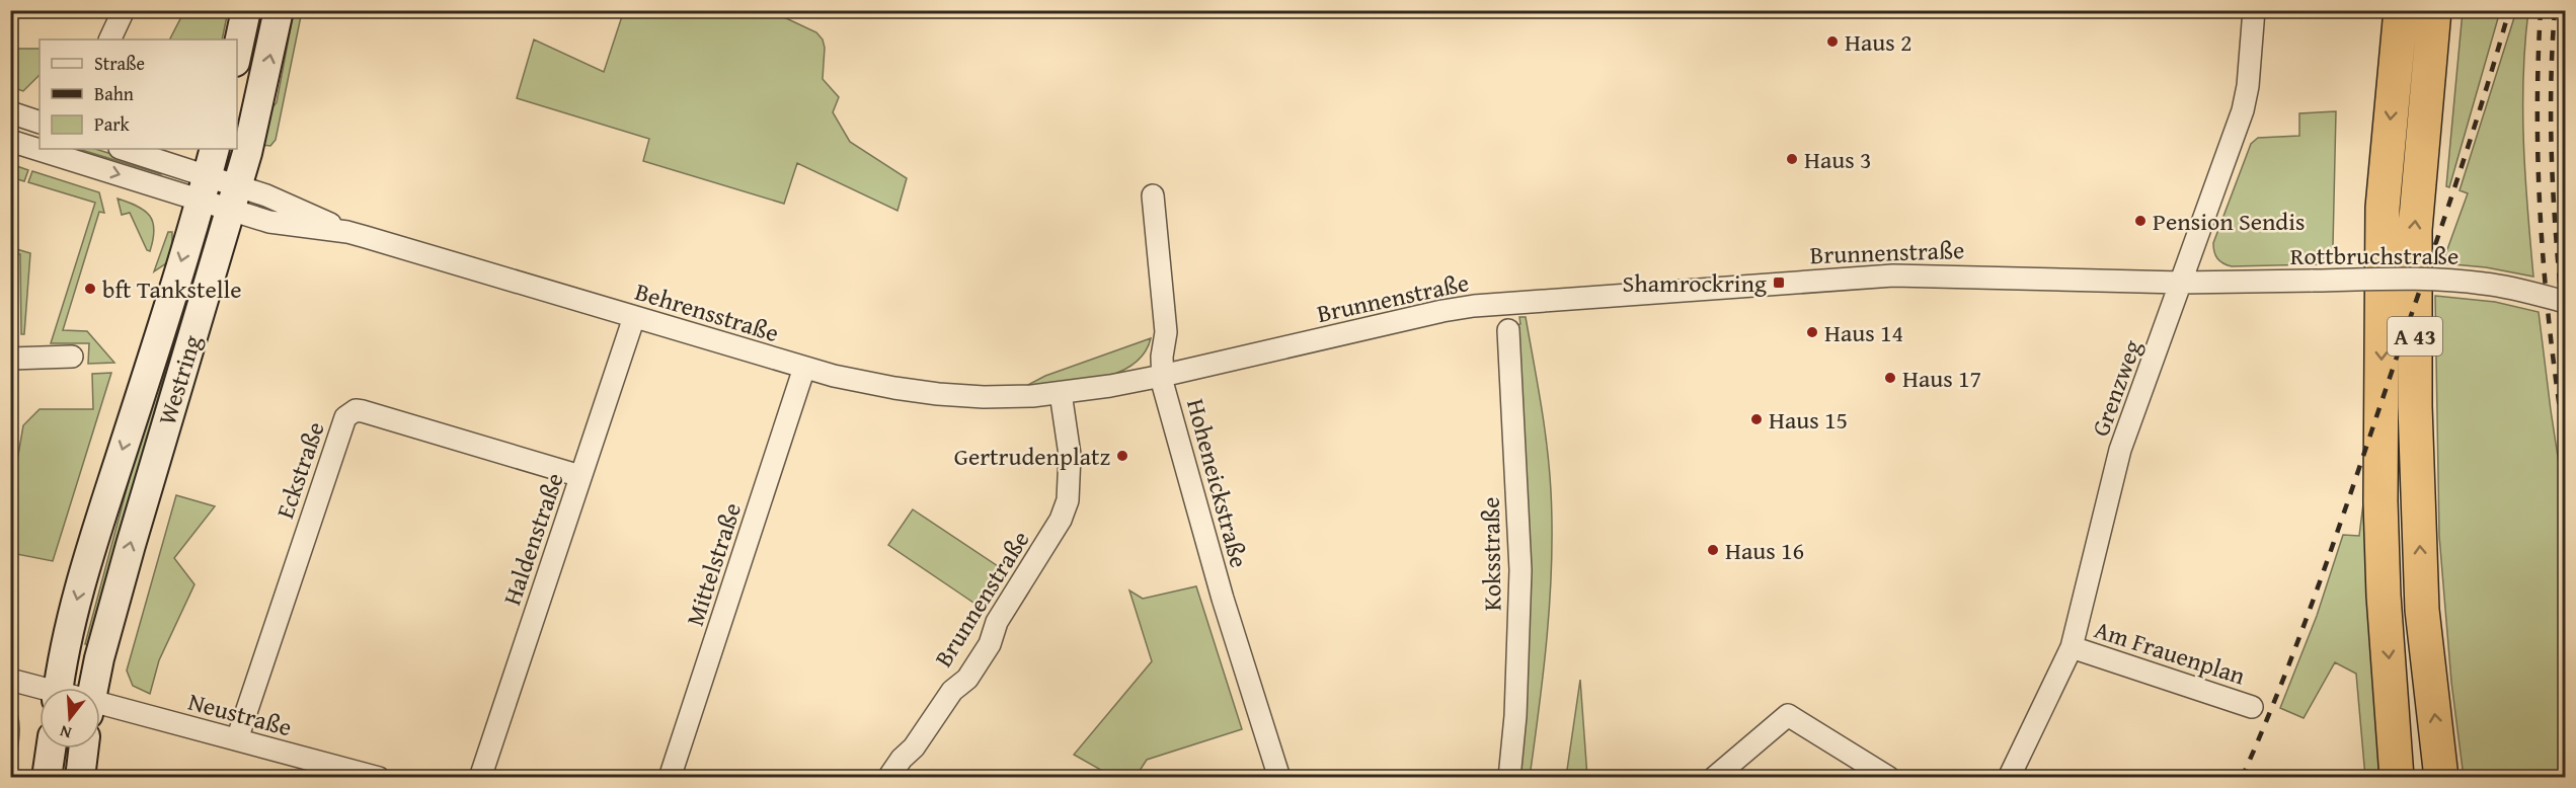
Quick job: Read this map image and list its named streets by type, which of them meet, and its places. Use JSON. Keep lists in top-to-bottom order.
{
  "streets": {
    "highway": ["A 43"],
    "main road": ["Westring"],
    "street": [
      "Brunnenstraße",
      "Rottbruchstraße",
      "Behrensstraße",
      "Grenzweg",
      "Eckstraße",
      "Hoheneickstraße",
      "Haldenstraße",
      "Koksstraße",
      "Mittelstraße",
      "Am Frauenplan",
      "Neustraße"
    ]
  },
  "crossings": [
    ["Brunnenstraße", "Rottbruchstraße"],
    ["Brunnenstraße", "Behrensstraße"],
    ["Brunnenstraße", "Grenzweg"],
    ["Brunnenstraße", "Hoheneickstraße"],
    ["Rottbruchstraße", "Grenzweg"],
    ["Behrensstraße", "Westring"],
    ["Behrensstraße", "Haldenstraße"],
    ["Behrensstraße", "Mittelstraße"],
    ["Grenzweg", "Am Frauenplan"],
    ["Eckstraße", "Haldenstraße"],
    ["Eckstraße", "Neustraße"]
  ],
  "places": {
    "other": [
      "Haus 2",
      "Haus 3",
      "Pension Sendis",
      "bft Tankstelle",
      "Haus 14",
      "Haus 17",
      "Haus 15",
      "Gertrudenplatz",
      "Haus 16"
    ],
    "transit": ["Shamrockring"]
  },
  "legend": ["Straße", "Bahn", "Park"],
  "north": "bottom"
}
